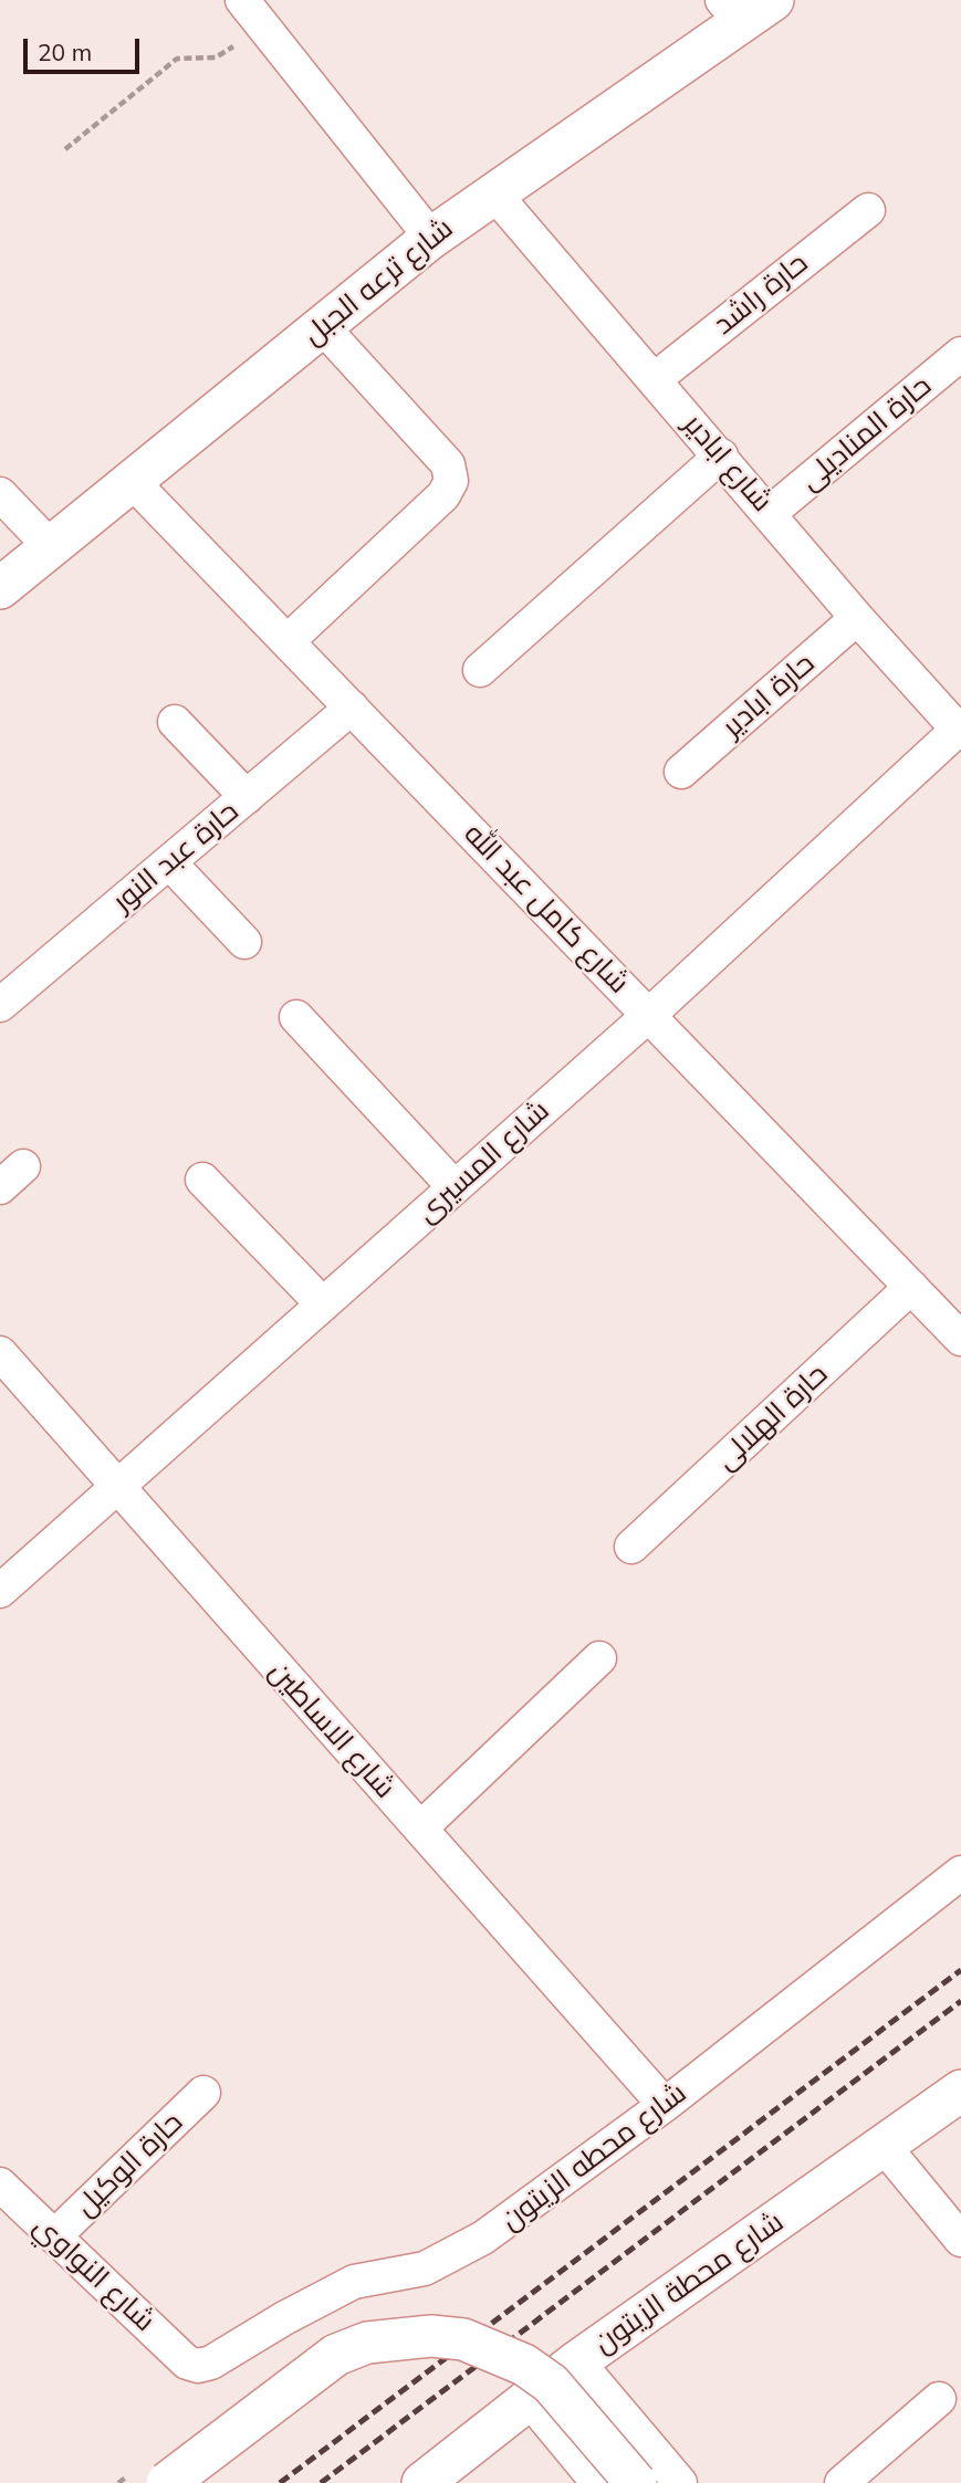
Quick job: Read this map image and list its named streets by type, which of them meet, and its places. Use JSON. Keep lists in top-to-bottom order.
{
  "streets": {
    "street": [
      "شارع ترعه الجبل",
      "حارة راشد",
      "حارة المناديلى",
      "شارع ابادير",
      "حارة ابادير",
      "حارة عبد النور",
      "شارع كامل عبد الله",
      "شارع المسيرى",
      "حارة الهلالى",
      "شارع الاساطين",
      "شارع محطه الزيتون",
      "حارة الوكيل",
      "شارع النواوي",
      "شارع محطة الزيتون"
    ]
  },
  "crossings": [
    ["شارع ترعه الجبل", "شارع ابادير"],
    ["شارع ترعه الجبل", "شارع كامل عبد الله"],
    ["حارة راشد", "شارع ابادير"],
    ["حارة المناديلى", "شارع ابادير"],
    ["شارع ابادير", "حارة ابادير"],
    ["شارع ابادير", "شارع المسيرى"],
    ["حارة عبد النور", "شارع كامل عبد الله"],
    ["شارع كامل عبد الله", "شارع المسيرى"],
    ["شارع كامل عبد الله", "حارة الهلالى"],
    ["شارع المسيرى", "شارع الاساطين"],
    ["شارع الاساطين", "شارع محطه الزيتون"],
    ["شارع محطه الزيتون", "شارع النواوي"],
    ["حارة الوكيل", "شارع النواوي"]
  ],
  "scale_bar": "20 m"
}
